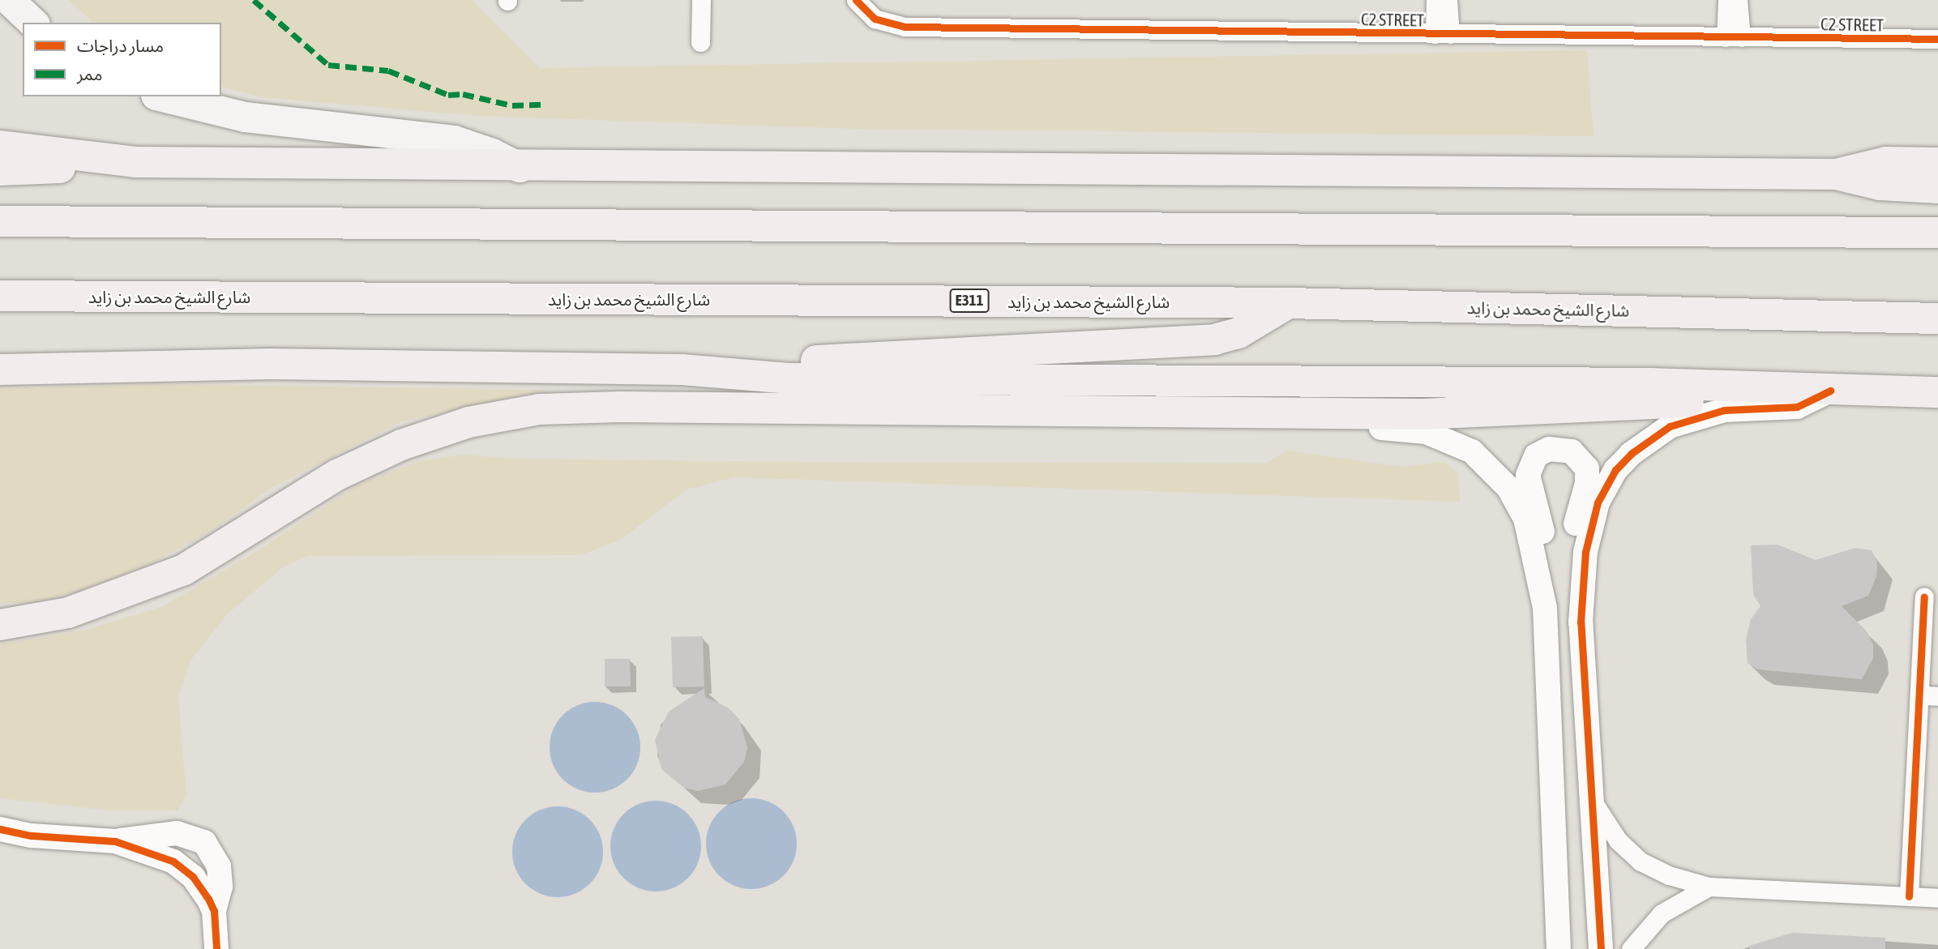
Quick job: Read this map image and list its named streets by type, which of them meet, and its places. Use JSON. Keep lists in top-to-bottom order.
{
  "streets": {
    "highway": ["شارع الشيخ محمد بن زايد", "E311"],
    "street": ["C2 STREET"]
  },
  "legend": ["مسار دراجات", "ممر"]
}
